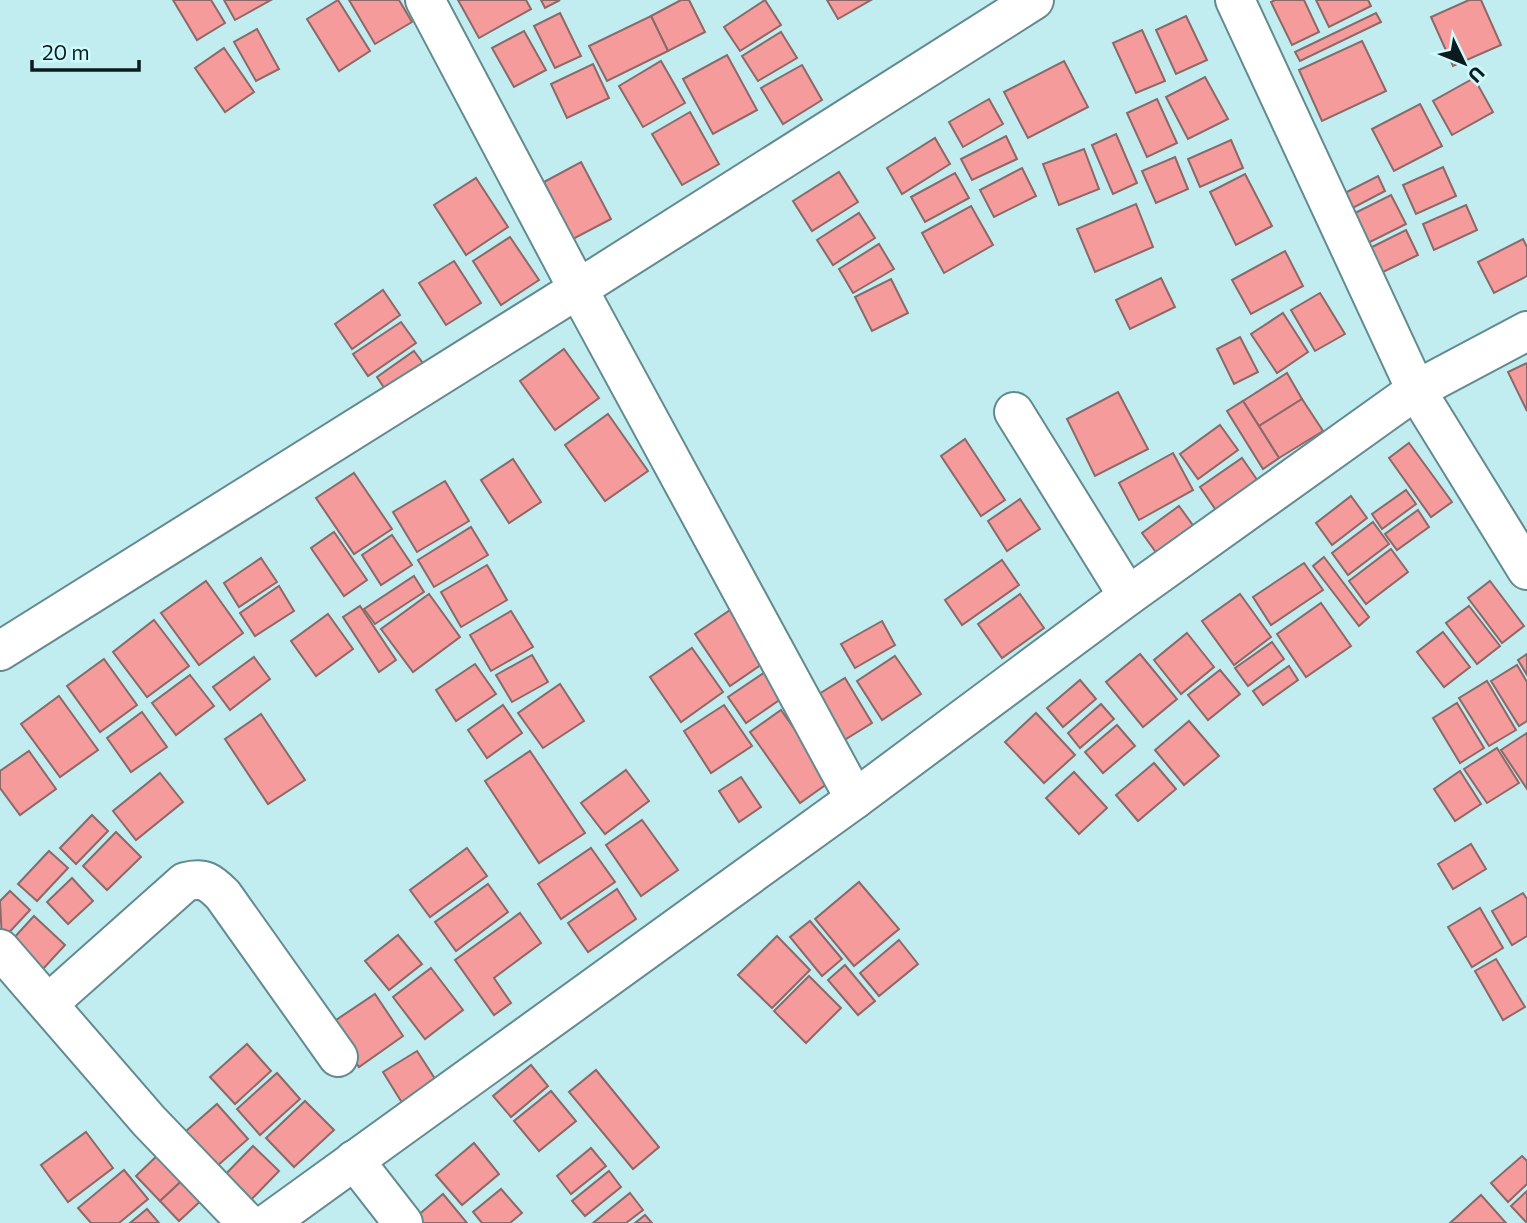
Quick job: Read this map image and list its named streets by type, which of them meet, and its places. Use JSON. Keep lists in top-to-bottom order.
{
  "scale_bar": "20 m",
  "north": "bottom right"
}
